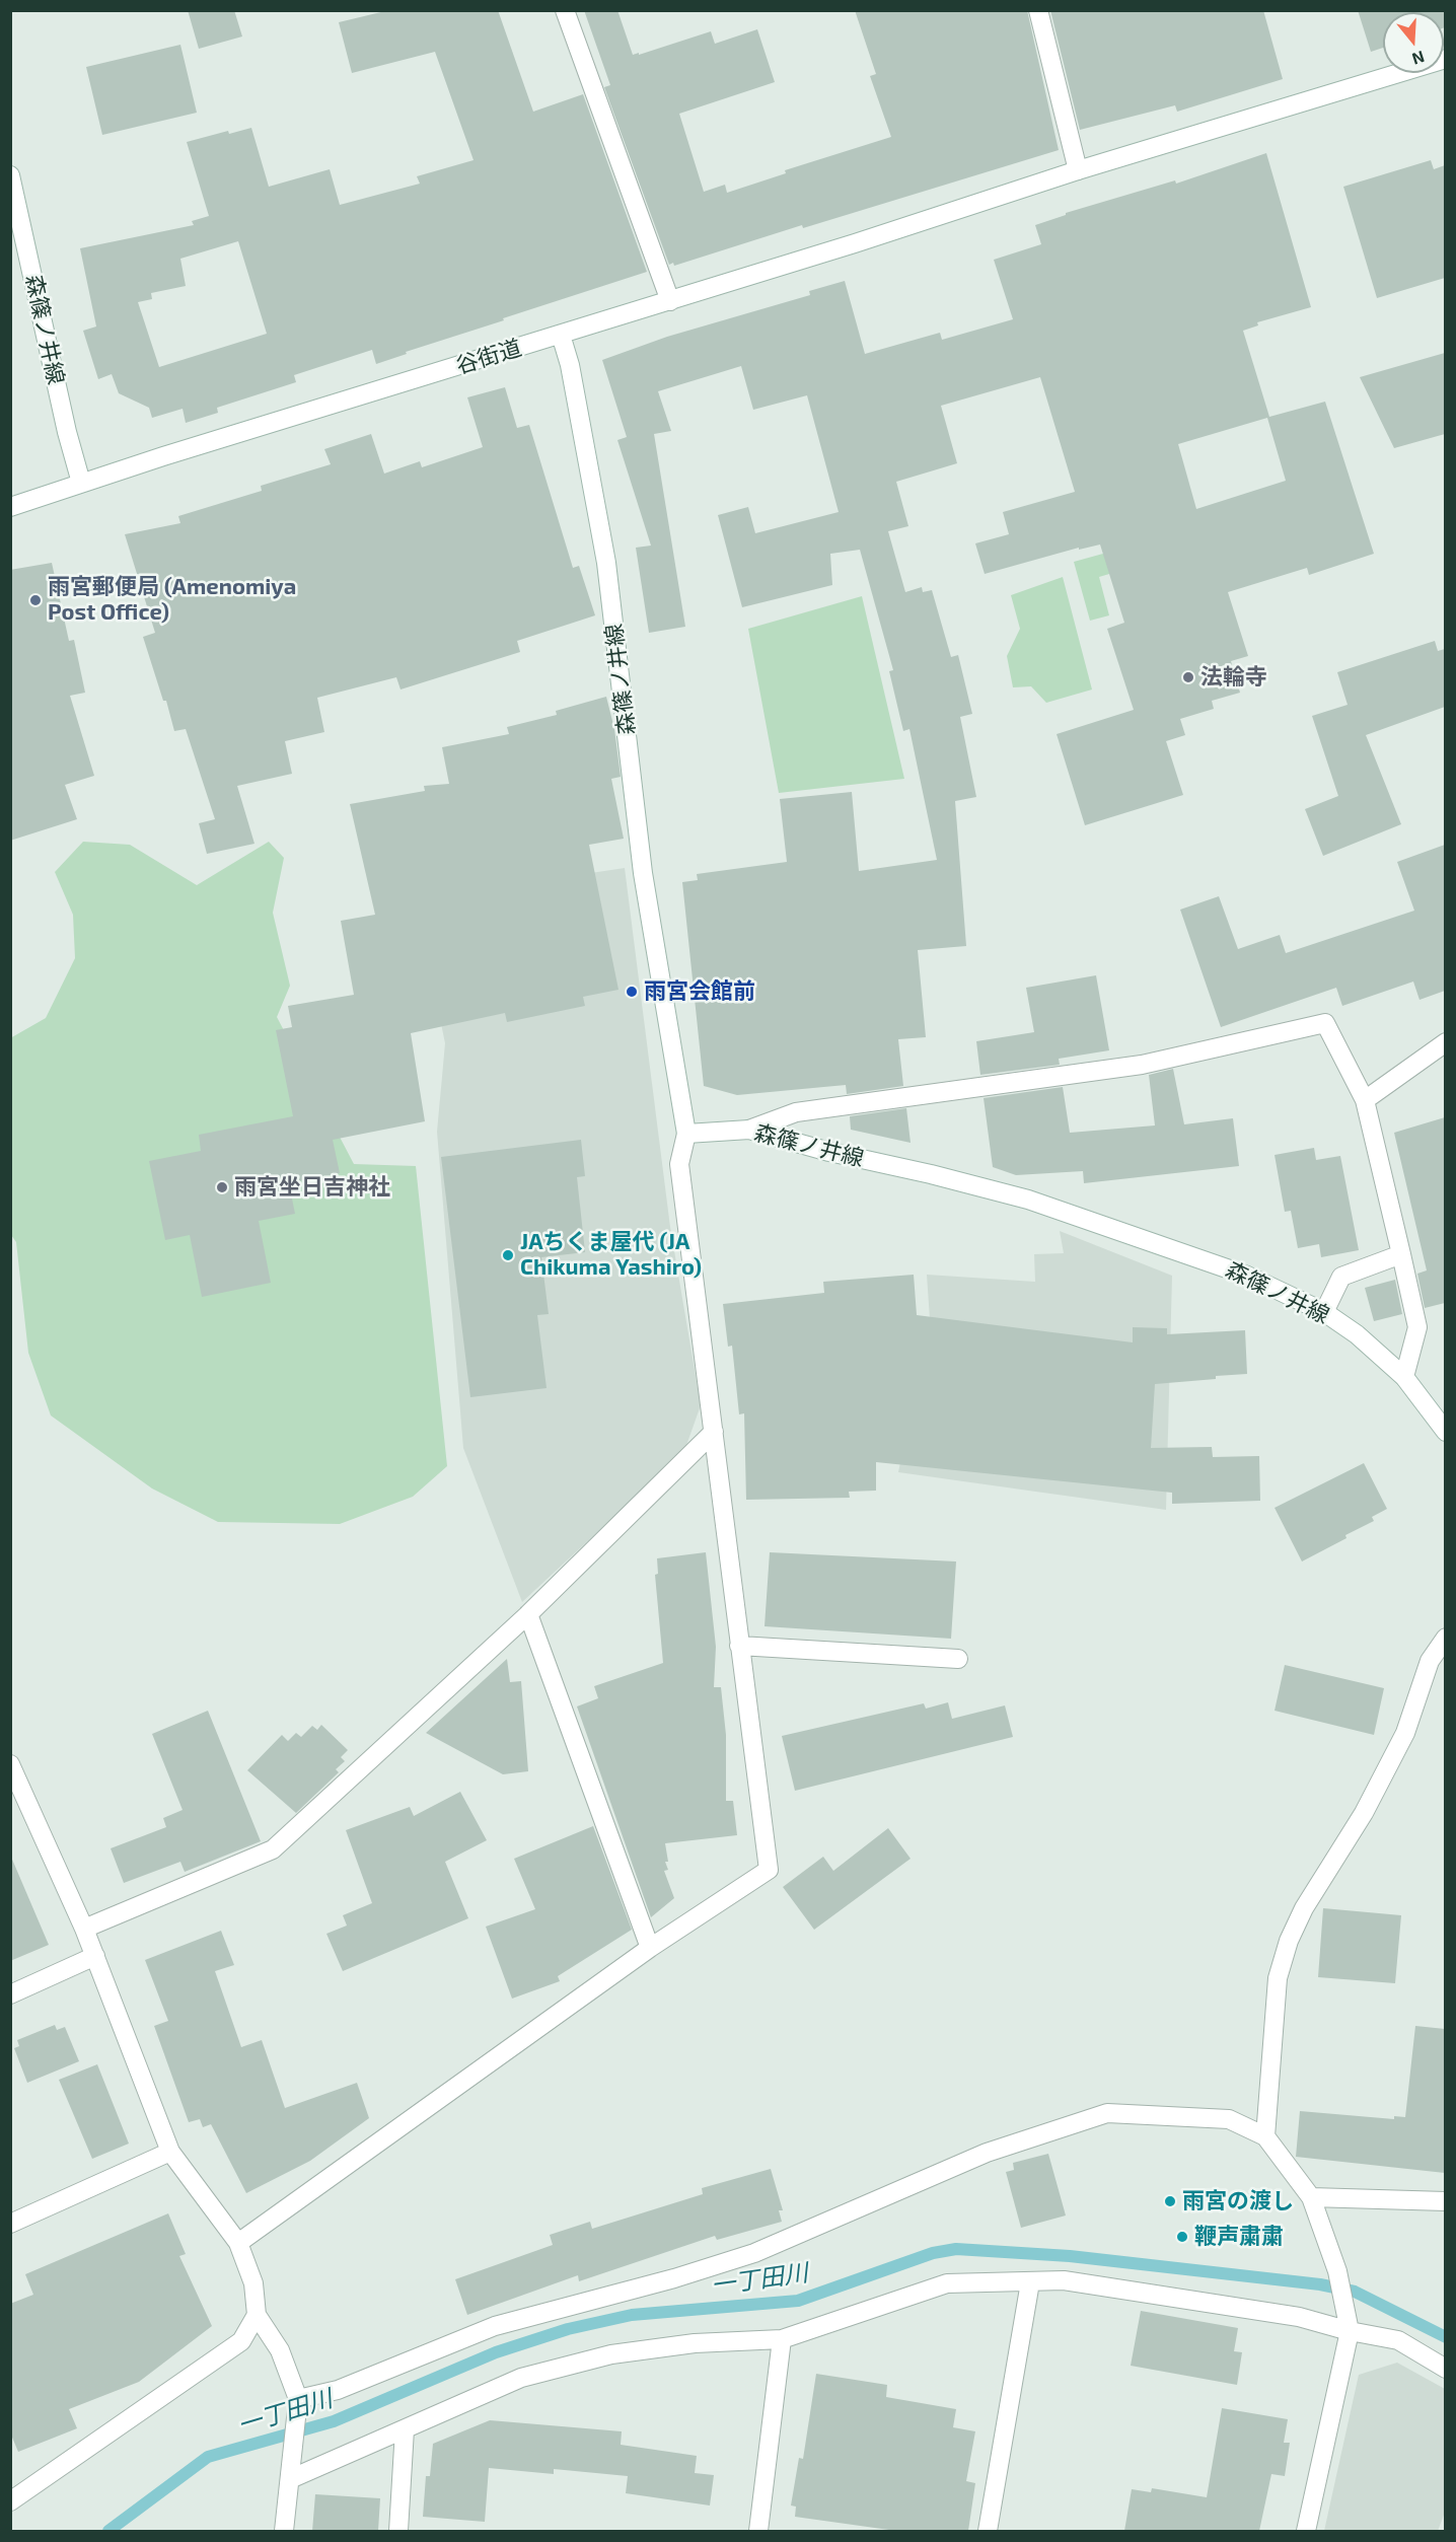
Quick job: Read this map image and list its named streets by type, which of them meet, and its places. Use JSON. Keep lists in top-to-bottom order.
{
  "streets": {
    "street": ["森篠ノ井線", "谷街道"]
  },
  "crossings": [
    ["森篠ノ井線", "谷街道"]
  ],
  "water": ["一丁田川"],
  "places": [
    "雨宮郵便局 (Amenomiya Post Office)",
    "法輪寺",
    "雨宮会館前",
    "雨宮坐日吉神社",
    "JAちくま屋代 (JA Chikuma Yashiro)",
    "雨宮の渡し",
    "鞭声粛粛"
  ],
  "north": "bottom"
}
